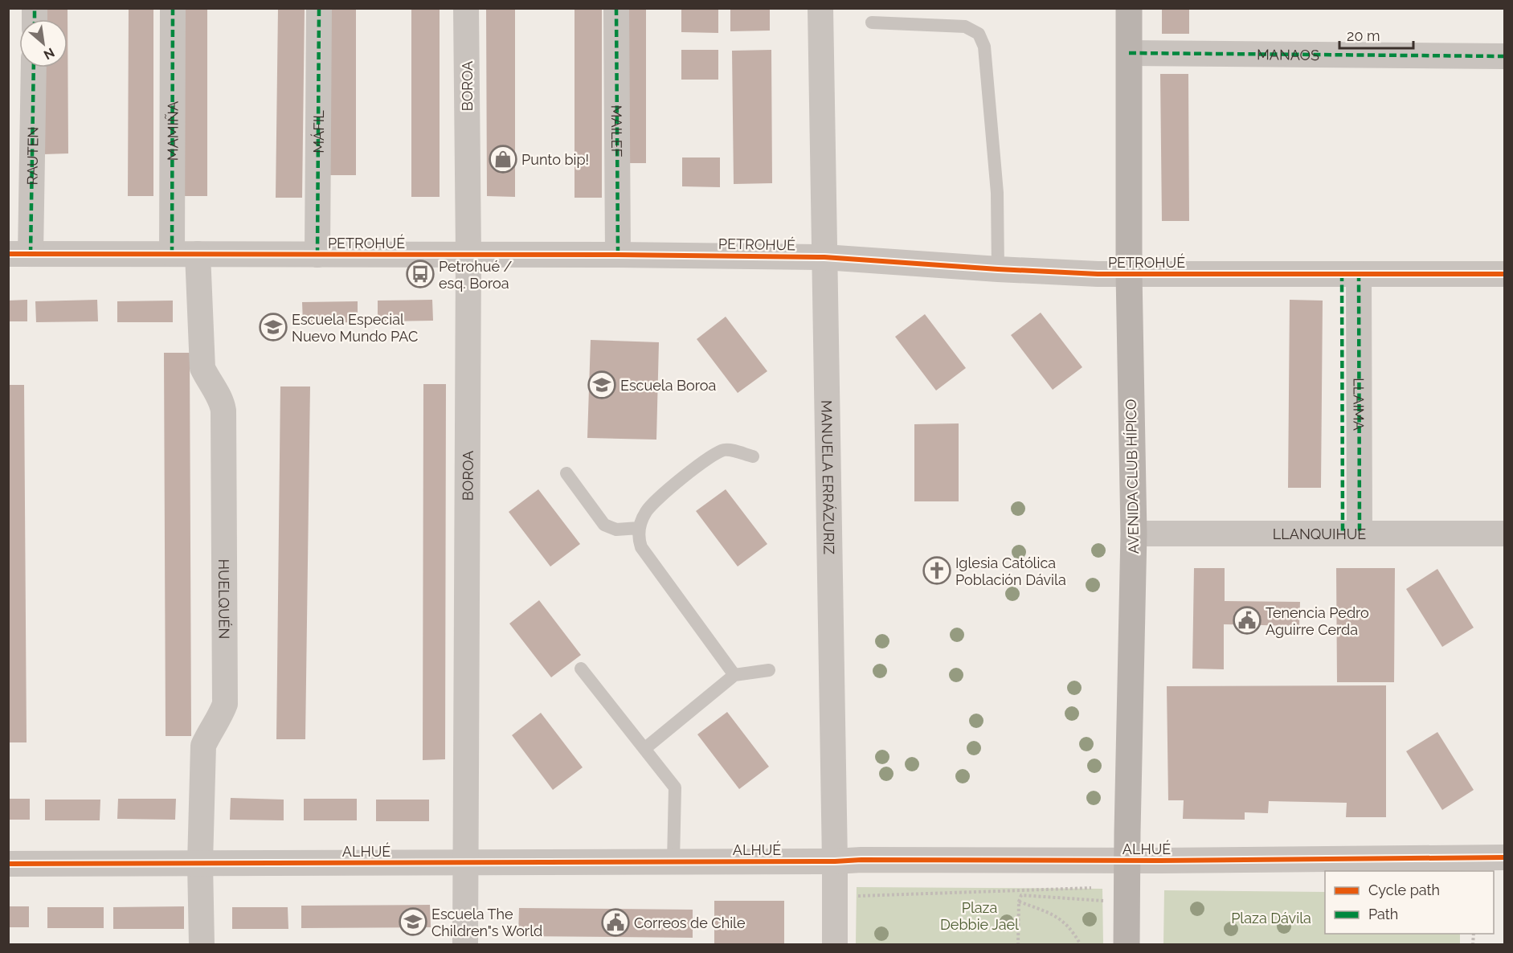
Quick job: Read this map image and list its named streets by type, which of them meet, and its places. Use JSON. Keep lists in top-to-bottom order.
{
  "streets": {
    "street": [
      "MANAOS",
      "BOROA",
      "MAMIÑA",
      "MÁFIL",
      "MAILEF",
      "RAUTEN",
      "PETROHUÉ",
      "LLAIMA",
      "MANUELA ERRÁZURIZ",
      "AVENIDA CLUB HÍPICO",
      "LLANQUIHUE",
      "HUELQUÉN",
      "ALHUÉ"
    ]
  },
  "crossings": [
    ["MANAOS", "AVENIDA CLUB HÍPICO"],
    ["BOROA", "PETROHUÉ"],
    ["BOROA", "ALHUÉ"],
    ["MAMIÑA", "PETROHUÉ"],
    ["MÁFIL", "PETROHUÉ"],
    ["MAILEF", "PETROHUÉ"],
    ["RAUTEN", "PETROHUÉ"],
    ["PETROHUÉ", "LLAIMA"],
    ["PETROHUÉ", "MANUELA ERRÁZURIZ"],
    ["PETROHUÉ", "AVENIDA CLUB HÍPICO"],
    ["PETROHUÉ", "HUELQUÉN"],
    ["LLAIMA", "LLANQUIHUE"],
    ["MANUELA ERRÁZURIZ", "ALHUÉ"],
    ["AVENIDA CLUB HÍPICO", "LLANQUIHUE"],
    ["AVENIDA CLUB HÍPICO", "ALHUÉ"],
    ["HUELQUÉN", "ALHUÉ"]
  ],
  "parks": ["Plaza Debbie Jael", "Plaza Dávila"],
  "places": {
    "shop": ["Punto bip!"],
    "bus stop": ["Petrohué / esq. Boroa"],
    "school or university": ["Escuela Especial Nuevo Mundo PAC", "Escuela Boroa", "Escuela The Children\"s World"],
    "church": ["Iglesia Católica Población Dávila"],
    "public building": ["Tenencia Pedro Aguirre Cerda", "Correos de Chile"]
  },
  "legend": ["Cycle path", "Path"],
  "scale_bar": "20 m",
  "north": "bottom right"
}
